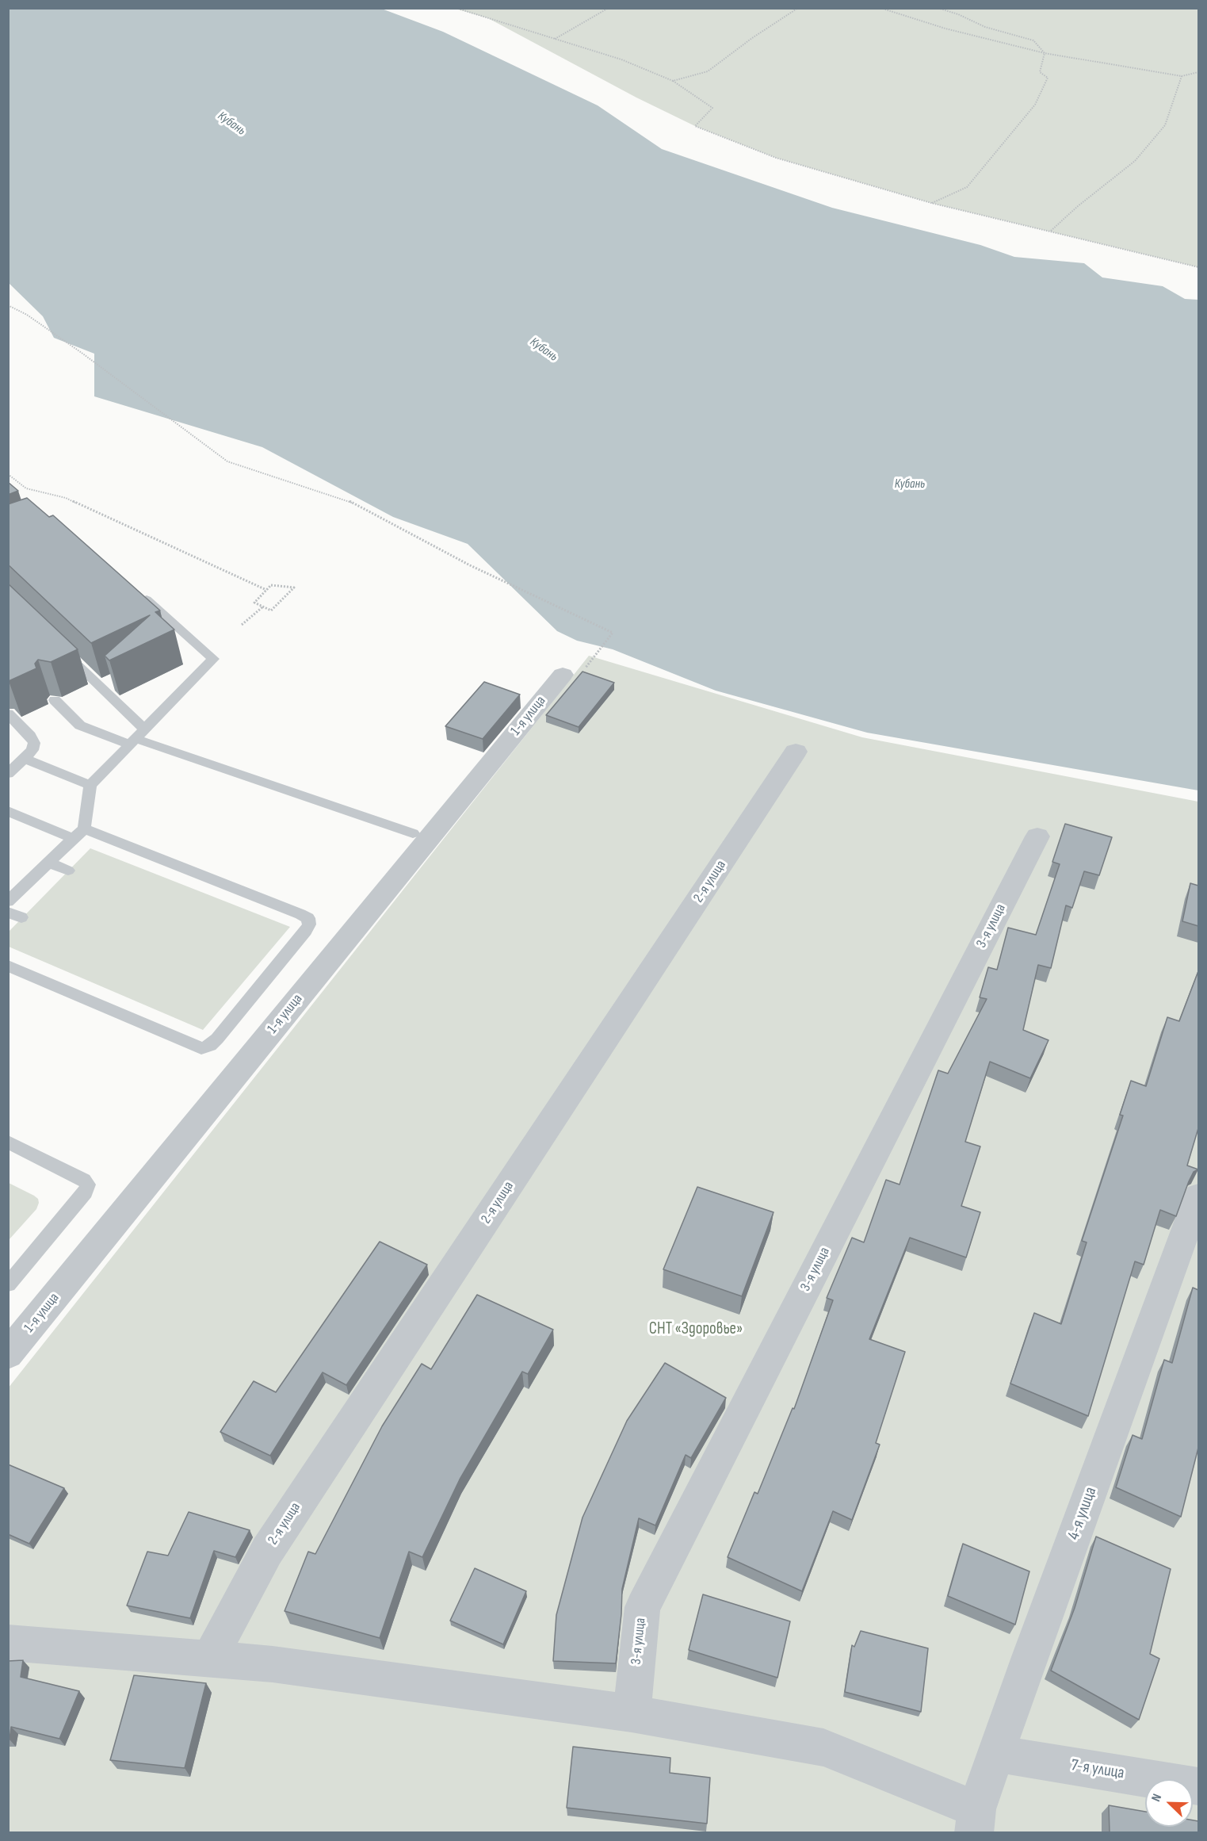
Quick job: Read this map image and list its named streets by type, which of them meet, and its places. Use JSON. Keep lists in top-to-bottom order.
{
  "streets": {
    "street": [
      "1-я улица",
      "2-я улица",
      "3-я улица",
      "4-я улица",
      "7-я улица"
    ]
  },
  "crossings": [
    ["4-я улица", "7-я улица"]
  ],
  "water": ["Кубань"],
  "parks": ["СНТ «Здоровье»"],
  "north": "top left"
}
